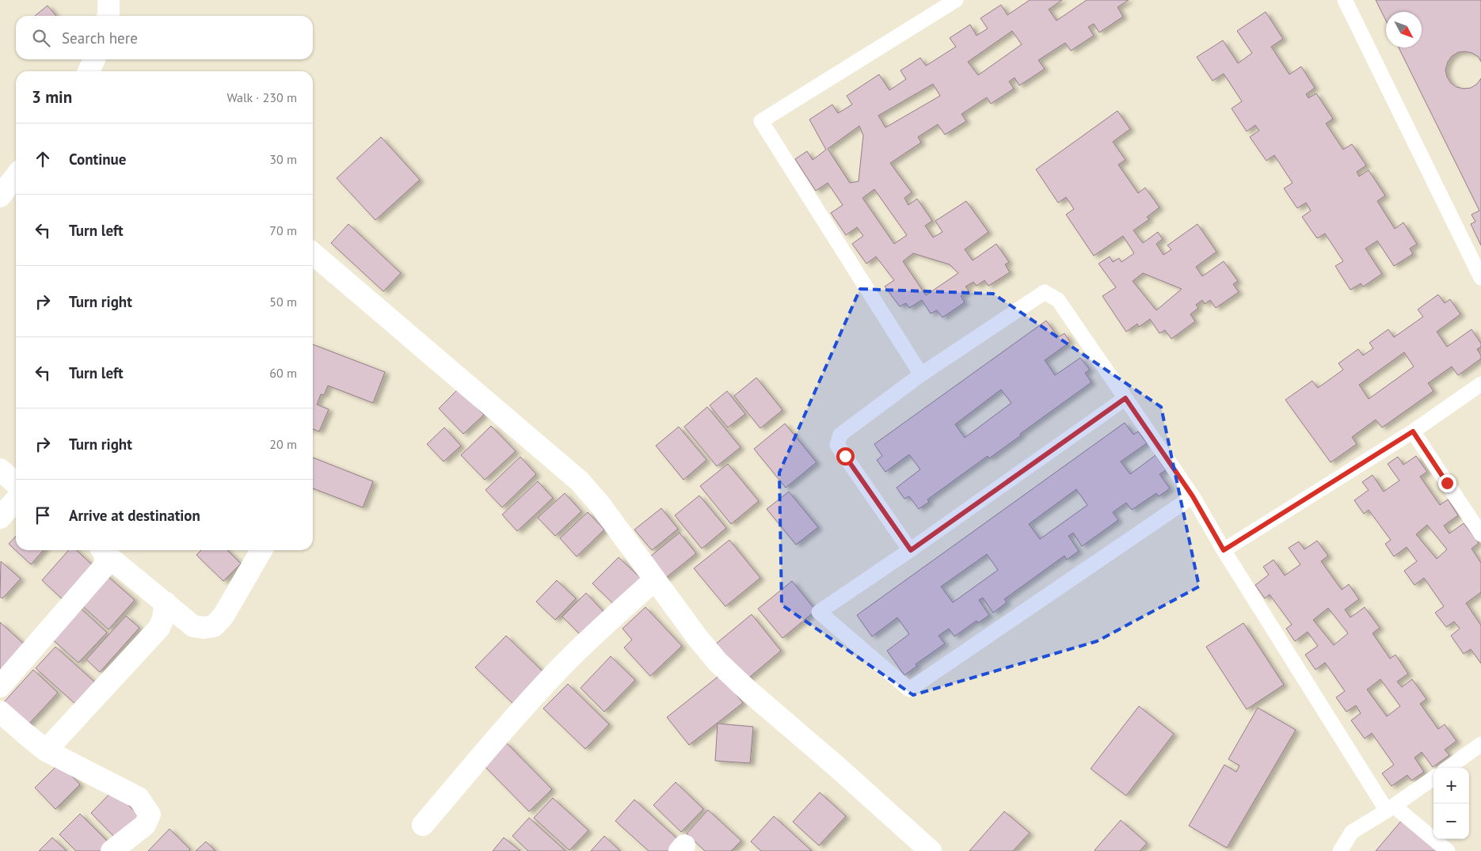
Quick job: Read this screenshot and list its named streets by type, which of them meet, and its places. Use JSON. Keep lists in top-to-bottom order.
{
  "north": "bottom right",
  "page": {
    "search": "Search here",
    "heading": ["3 min", "Walk · 230 m"],
    "list": [
      ["Continue", "30 m"],
      ["Turn left", "70 m"],
      ["Turn right", "50 m"],
      ["Turn left", "60 m"],
      ["Turn right", "20 m"],
      "Arrive at destination"
    ],
    "map_buttons": ["+", "−"]
  }
}
